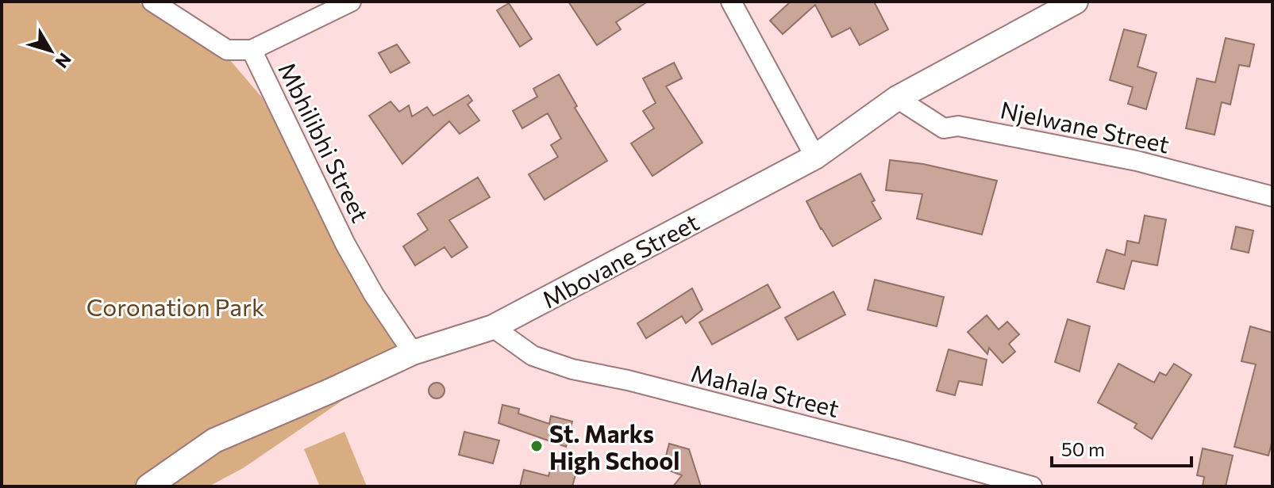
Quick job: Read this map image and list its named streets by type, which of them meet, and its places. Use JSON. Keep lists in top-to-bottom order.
{
  "streets": {
    "street": [
      "Njelwane Street",
      "Mbhilibhi Street",
      "Mbovane Street",
      "Mahala Street"
    ]
  },
  "crossings": [
    ["Njelwane Street", "Mbovane Street"],
    ["Mbhilibhi Street", "Mbovane Street"],
    ["Mbovane Street", "Mahala Street"]
  ],
  "parks": ["Coronation Park"],
  "places": ["St. Marks High School"],
  "scale_bar": "50 m",
  "north": "bottom right"
}
